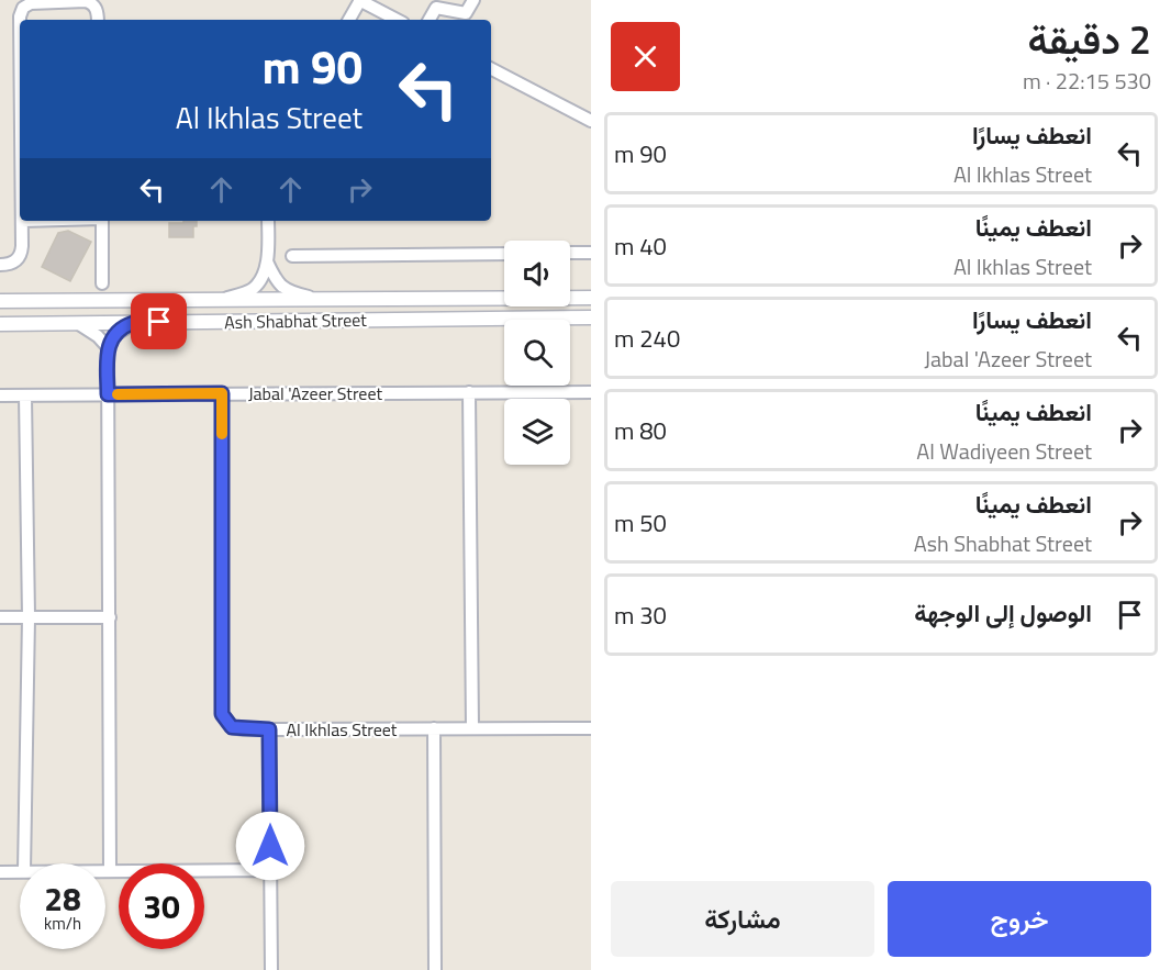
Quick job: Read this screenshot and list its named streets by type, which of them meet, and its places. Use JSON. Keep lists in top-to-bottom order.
{
  "streets": {
    "street": ["Ash Shabhat Street", "Jabal 'Azeer Street", "Al Ikhlas Street"]
  },
  "crossings": [
    ["Jabal 'Azeer Street", "Al Ikhlas Street"]
  ],
  "page": {
    "heading": ["2 دقيقة", "530 m · 22:15"],
    "turn": ["90 m", "Al Ikhlas Street"],
    "list": [
      {
        "name": "انعطف يسارًا",
        "note": "Al Ikhlas Street",
        "value": "90 m"
      },
      {
        "name": "انعطف يمينًا",
        "note": "Al Ikhlas Street",
        "value": "40 m"
      },
      {
        "name": "انعطف يسارًا",
        "note": "Jabal 'Azeer Street",
        "value": "240 m"
      },
      {
        "name": "انعطف يمينًا",
        "note": "Al Wadiyeen Street",
        "value": "80 m"
      },
      {
        "name": "انعطف يمينًا",
        "note": "Ash Shabhat Street",
        "value": "50 m"
      },
      {
        "name": "الوصول إلى الوجهة",
        "value": "30 m"
      }
    ],
    "speed": "28 km/h",
    "limit": "30",
    "buttons": ["خروج", "مشاركة"]
  }
}
